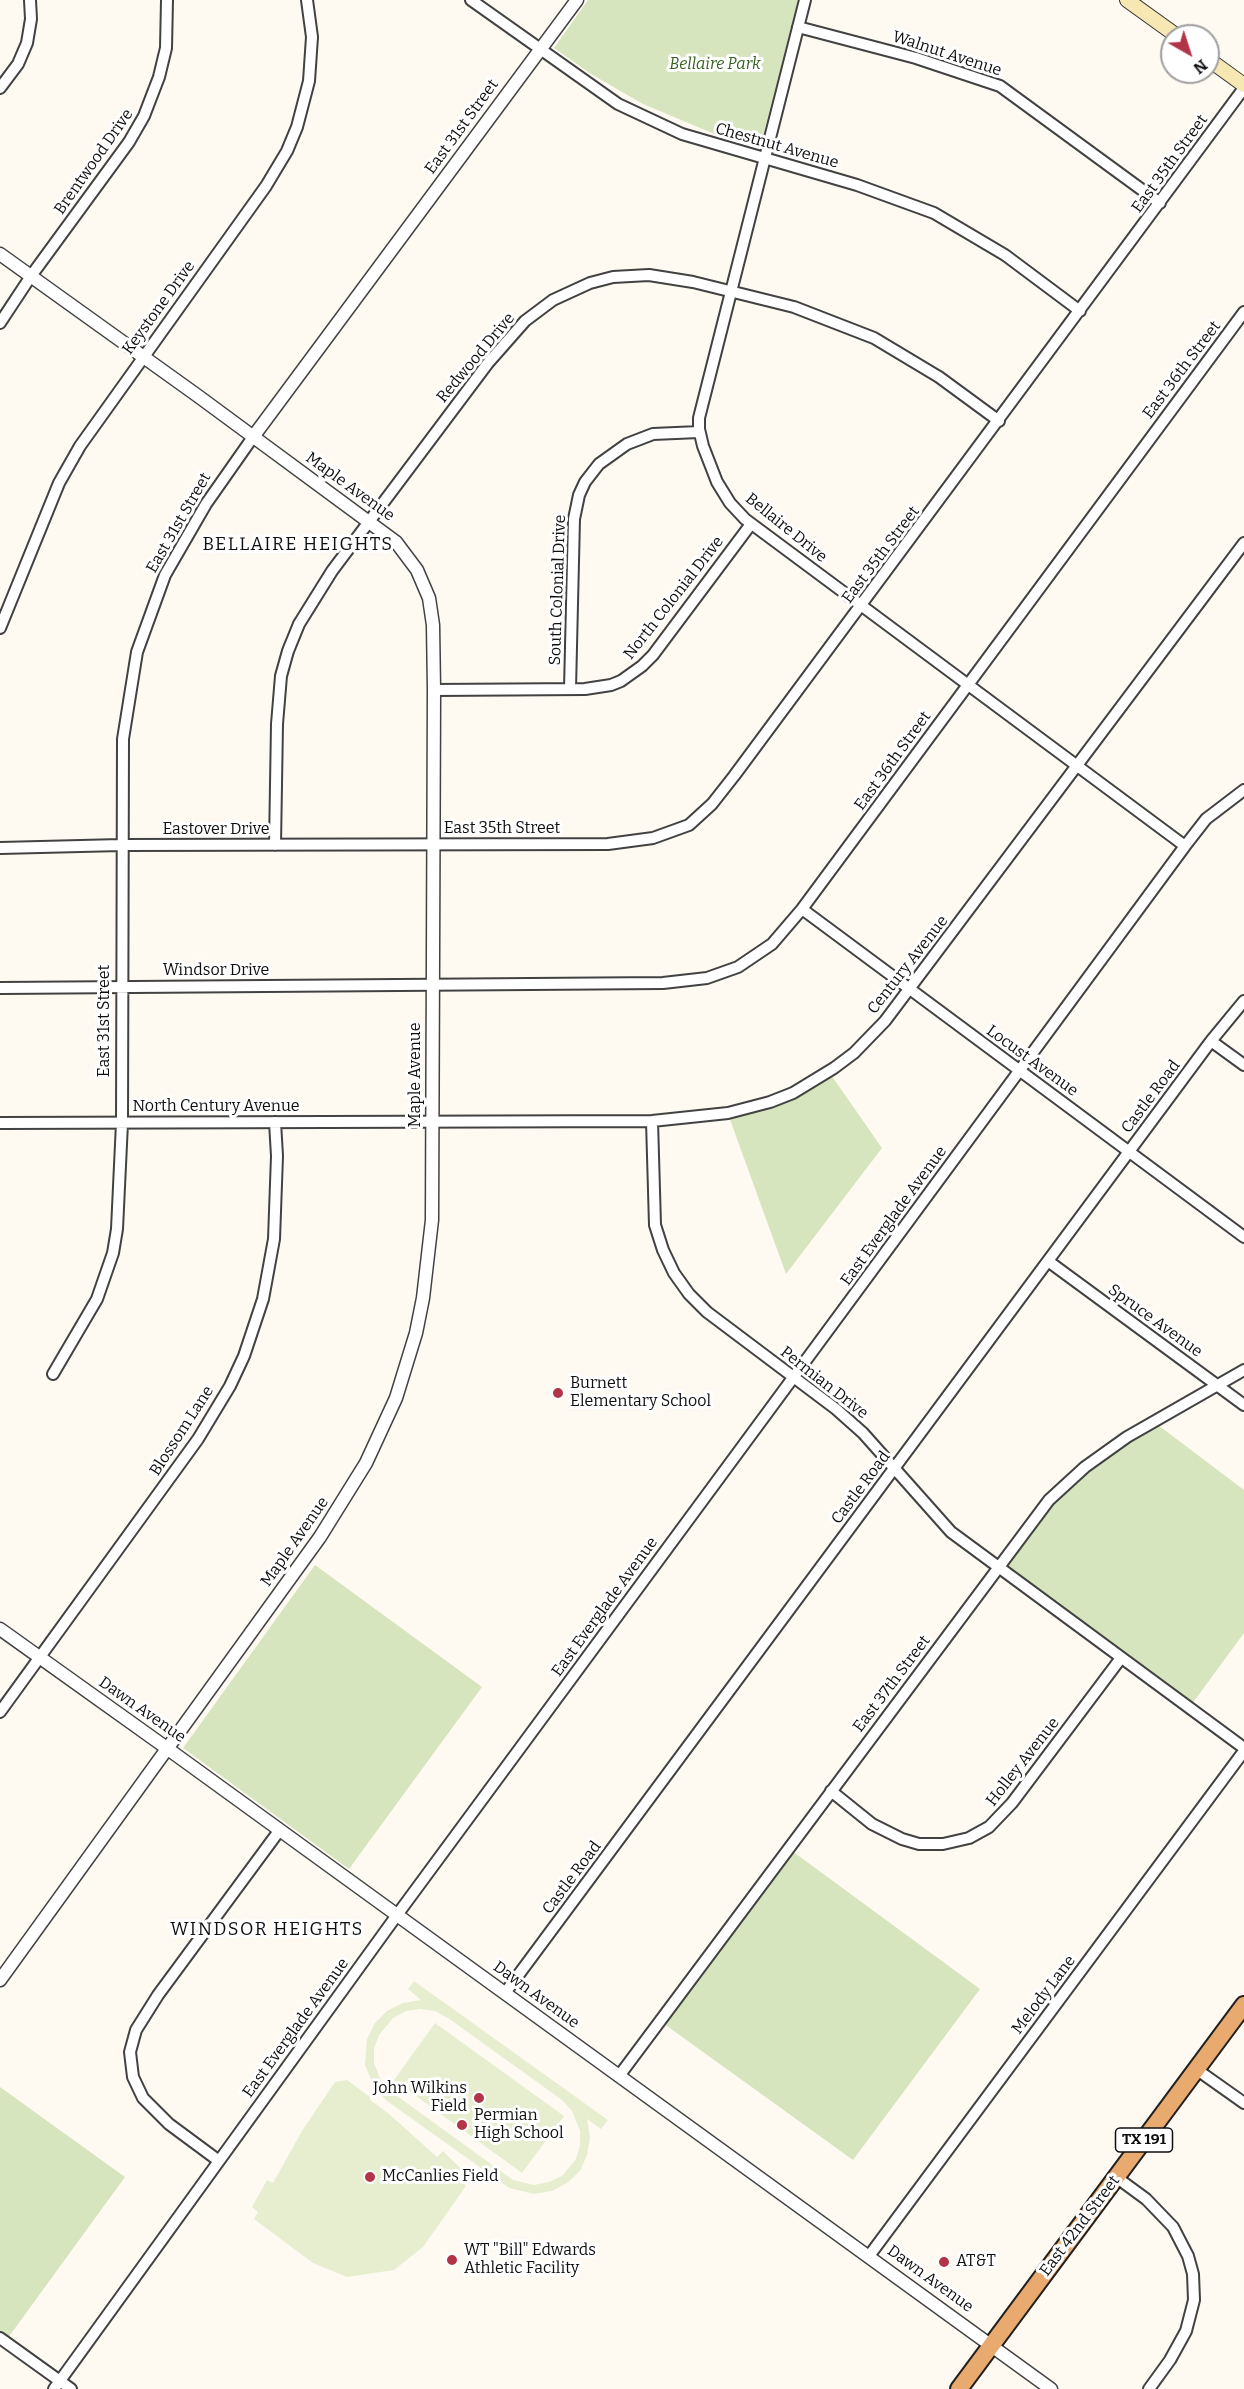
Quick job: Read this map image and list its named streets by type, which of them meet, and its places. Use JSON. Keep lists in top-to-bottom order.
{
  "streets": {
    "highway": ["TX 191", "East 42nd Street"],
    "street": [
      "Walnut Avenue",
      "East 31st Street",
      "Chestnut Avenue",
      "Brentwood Drive",
      "East 35th Street",
      "Keystone Drive",
      "Redwood Drive",
      "East 36th Street",
      "Maple Avenue",
      "Bellaire Drive",
      "South Colonial Drive",
      "North Colonial Drive",
      "Eastover Drive",
      "Century Avenue",
      "Windsor Drive",
      "Locust Avenue",
      "Castle Road",
      "North Century Avenue",
      "East Everglade Avenue",
      "Spruce Avenue",
      "Permian Drive",
      "Blossom Lane",
      "East 37th Street",
      "Dawn Avenue",
      "Holley Avenue",
      "Melody Lane"
    ]
  },
  "crossings": [
    ["Walnut Avenue", "East 35th Street"],
    ["Walnut Avenue", "Bellaire Drive"],
    ["East 31st Street", "Chestnut Avenue"],
    ["East 31st Street", "Maple Avenue"],
    ["East 31st Street", "Eastover Drive"],
    ["East 31st Street", "Windsor Drive"],
    ["East 31st Street", "North Century Avenue"],
    ["Chestnut Avenue", "East 35th Street"],
    ["Chestnut Avenue", "Bellaire Drive"],
    ["Brentwood Drive", "Maple Avenue"],
    ["East 35th Street", "Redwood Drive"],
    ["East 35th Street", "Maple Avenue"],
    ["East 35th Street", "Bellaire Drive"],
    ["East 35th Street", "Eastover Drive"],
    ["Keystone Drive", "Maple Avenue"],
    ["Redwood Drive", "Maple Avenue"],
    ["Redwood Drive", "Bellaire Drive"],
    ["Redwood Drive", "Eastover Drive"],
    ["East 36th Street", "Maple Avenue"],
    ["East 36th Street", "Bellaire Drive"],
    ["East 36th Street", "Windsor Drive"],
    ["East 36th Street", "Locust Avenue"],
    ["Maple Avenue", "North Colonial Drive"],
    ["Maple Avenue", "Eastover Drive"],
    ["Maple Avenue", "Century Avenue"],
    ["Maple Avenue", "Windsor Drive"],
    ["Maple Avenue", "North Century Avenue"],
    ["Maple Avenue", "Dawn Avenue"],
    ["Bellaire Drive", "South Colonial Drive"],
    ["Bellaire Drive", "North Colonial Drive"],
    ["Bellaire Drive", "Century Avenue"],
    ["Bellaire Drive", "East Everglade Avenue"],
    ["South Colonial Drive", "North Colonial Drive"],
    ["Century Avenue", "Locust Avenue"],
    ["Century Avenue", "North Century Avenue"],
    ["Century Avenue", "Permian Drive"],
    ["Locust Avenue", "Castle Road"],
    ["Locust Avenue", "East Everglade Avenue"],
    ["Castle Road", "Spruce Avenue"],
    ["Castle Road", "Permian Drive"],
    ["Castle Road", "Dawn Avenue"],
    ["North Century Avenue", "Blossom Lane"],
    ["East Everglade Avenue", "Permian Drive"],
    ["East Everglade Avenue", "Dawn Avenue"],
    ["Spruce Avenue", "East 37th Street"],
    ["Permian Drive", "East 37th Street"],
    ["Permian Drive", "Holley Avenue"],
    ["Permian Drive", "Melody Lane"],
    ["Blossom Lane", "Dawn Avenue"],
    ["East 37th Street", "Dawn Avenue"],
    ["East 37th Street", "Holley Avenue"],
    ["Dawn Avenue", "Melody Lane"],
    ["Dawn Avenue", "East 42nd Street"]
  ],
  "districts": ["BELLAIRE HEIGHTS", "WINDSOR HEIGHTS"],
  "parks": ["Bellaire Park"],
  "places": [
    "Burnett Elementary School",
    "John Wilkins Field",
    "Permian High School",
    "McCanlies Field",
    "WT \"Bill\" Edwards Athletic Facility",
    "AT&T"
  ],
  "north": "bottom right"
}
